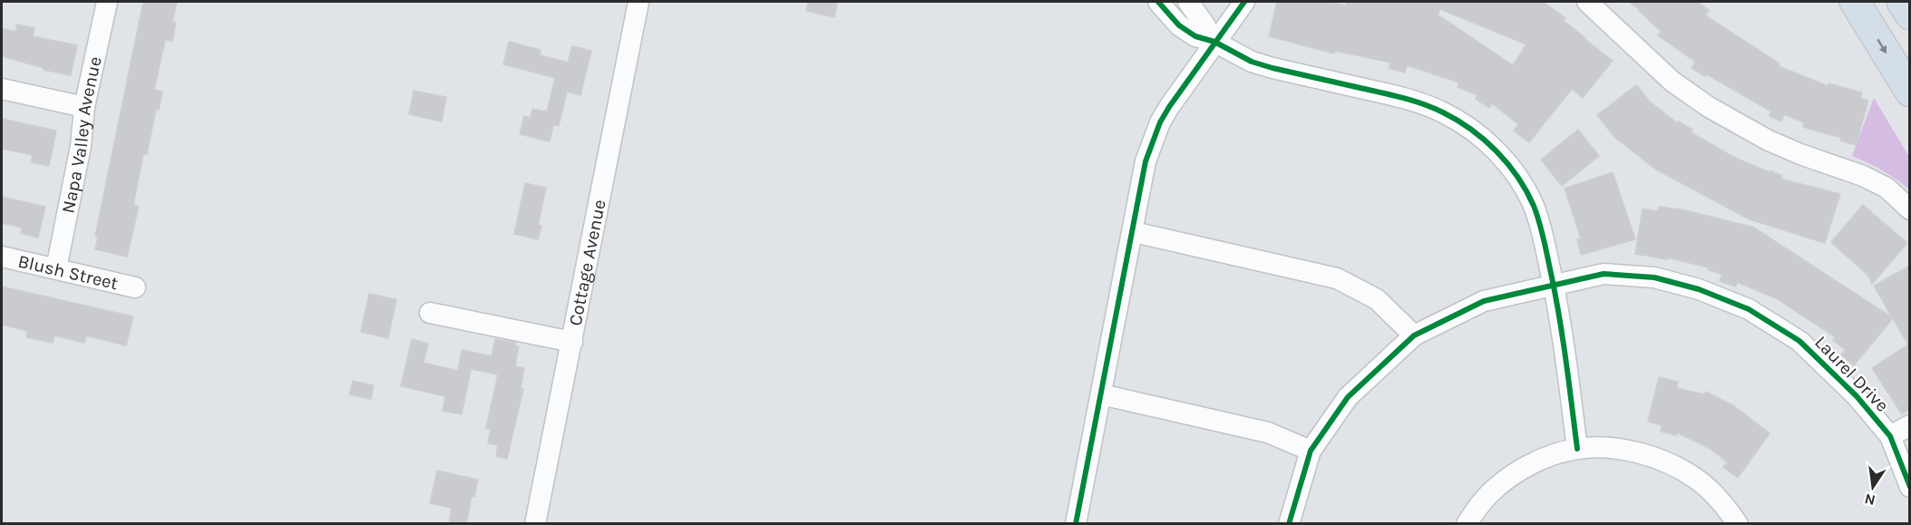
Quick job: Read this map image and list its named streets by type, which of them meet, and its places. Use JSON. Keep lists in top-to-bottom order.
{
  "streets": {
    "street": [
      "Napa Valley Avenue",
      "Cottage Avenue",
      "Blush Street",
      "Laurel Drive"
    ]
  },
  "crossings": [
    ["Napa Valley Avenue", "Blush Street"]
  ],
  "north": "bottom"
}
